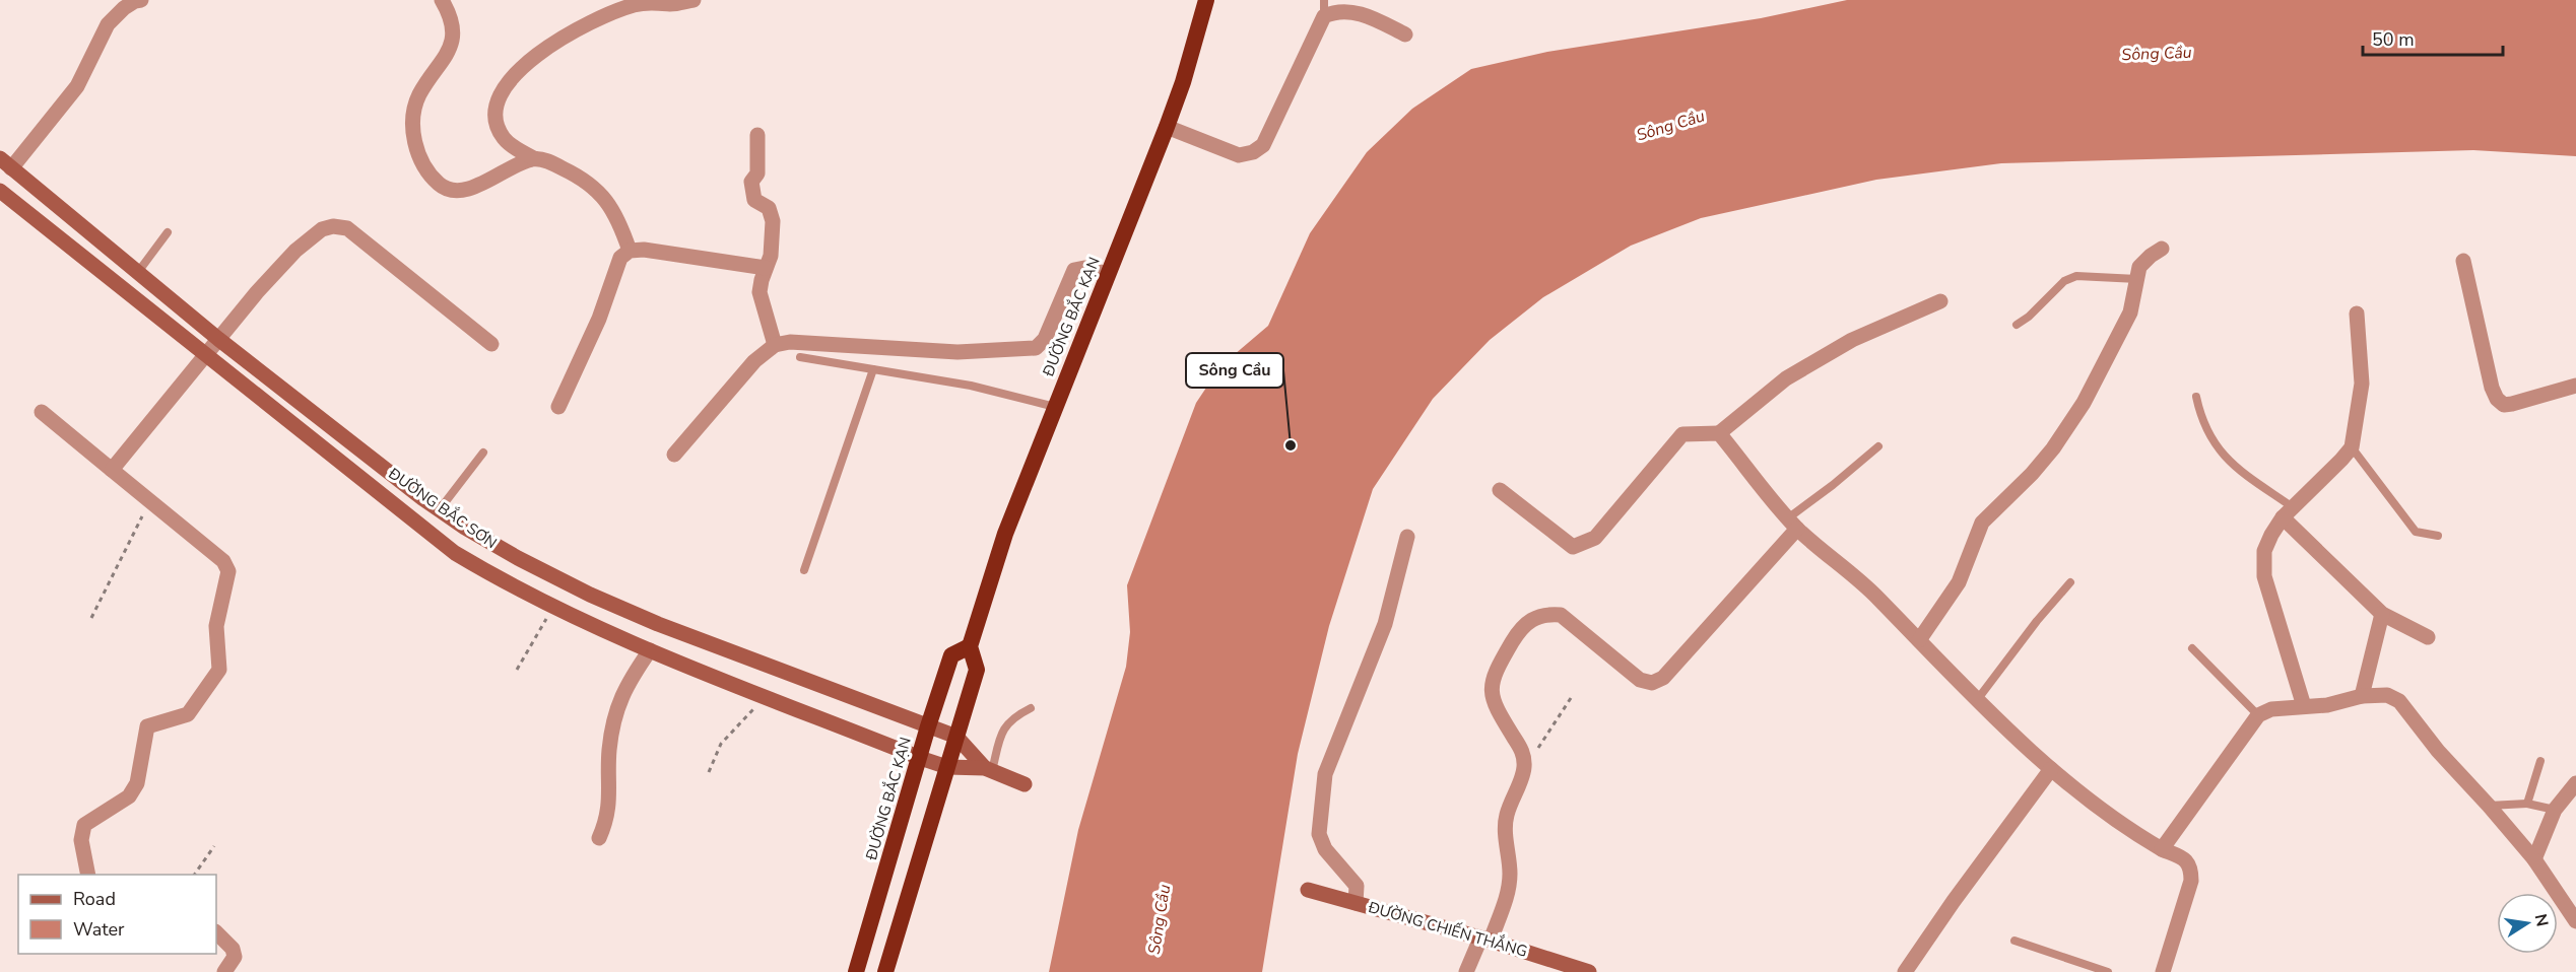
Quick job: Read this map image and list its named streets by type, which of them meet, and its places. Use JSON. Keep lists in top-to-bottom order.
{
  "streets": {
    "highway": ["ĐƯỜNG BẮC KẠN"],
    "main road": ["ĐƯỜNG BẮC SƠN", "ĐƯỜNG CHIẾN THẮNG"]
  },
  "crossings": [
    ["ĐƯỜNG BẮC KẠN", "ĐƯỜNG BẮC SƠN"]
  ],
  "water": ["Sông Cầu"],
  "places": ["Sông Cầu"],
  "legend": ["Road", "Water"],
  "scale_bar": "50 m",
  "north": "right"
}
